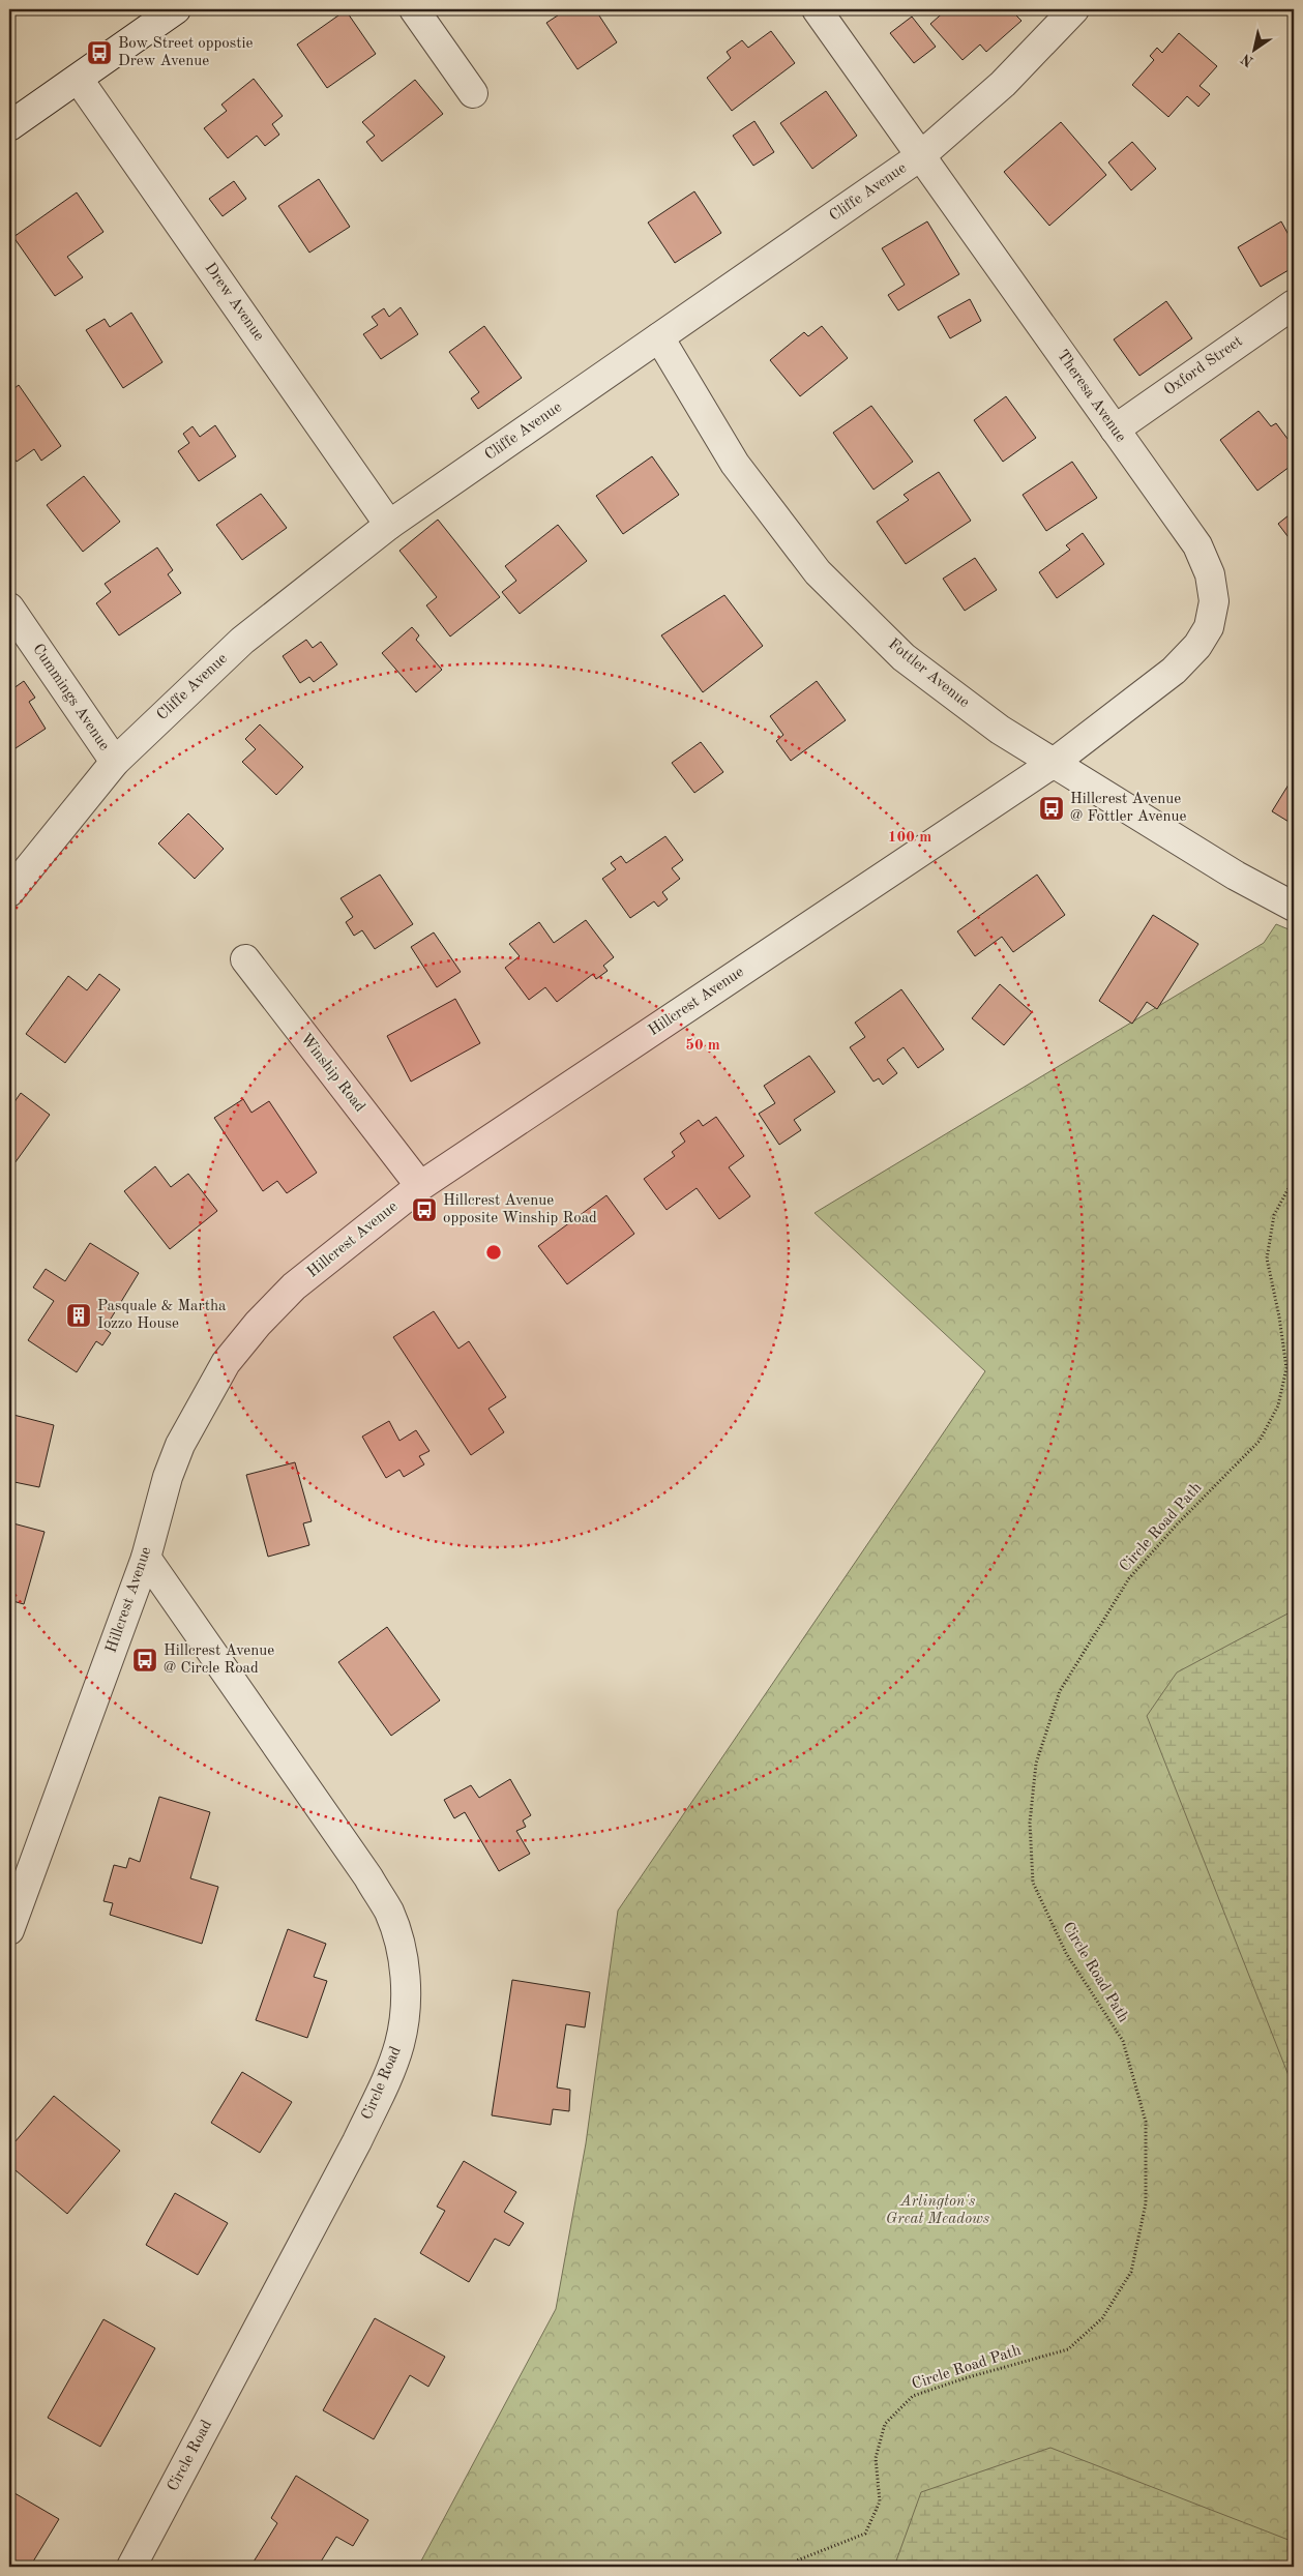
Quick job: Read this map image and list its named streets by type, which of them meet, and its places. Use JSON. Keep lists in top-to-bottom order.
{
  "streets": {
    "street": [
      "Cliffe Avenue",
      "Drew Avenue",
      "Oxford Street",
      "Theresa Avenue",
      "Fottler Avenue",
      "Cummings Avenue",
      "Hillcrest Avenue",
      "Winship Road",
      "Circle Road"
    ],
    "path": ["Circle Road Path"]
  },
  "crossings": [
    ["Cliffe Avenue", "Drew Avenue"],
    ["Cliffe Avenue", "Theresa Avenue"],
    ["Cliffe Avenue", "Fottler Avenue"],
    ["Cliffe Avenue", "Cummings Avenue"],
    ["Oxford Street", "Theresa Avenue"],
    ["Theresa Avenue", "Fottler Avenue"],
    ["Theresa Avenue", "Hillcrest Avenue"],
    ["Fottler Avenue", "Hillcrest Avenue"],
    ["Hillcrest Avenue", "Winship Road"],
    ["Hillcrest Avenue", "Circle Road"]
  ],
  "parks": ["Arlington's Great Meadows"],
  "places": {
    "bus stop": [
      "Bow Street oppostie Drew Avenue",
      "Hillcrest Avenue @ Fottler Avenue",
      "Hillcrest Avenue opposite Winship Road",
      "Hillcrest Avenue @ Circle Road"
    ],
    "building": ["Pasquale & Martha Iozzo House"]
  },
  "north": "bottom left",
  "rings": ["100 m", "50 m"]
}
